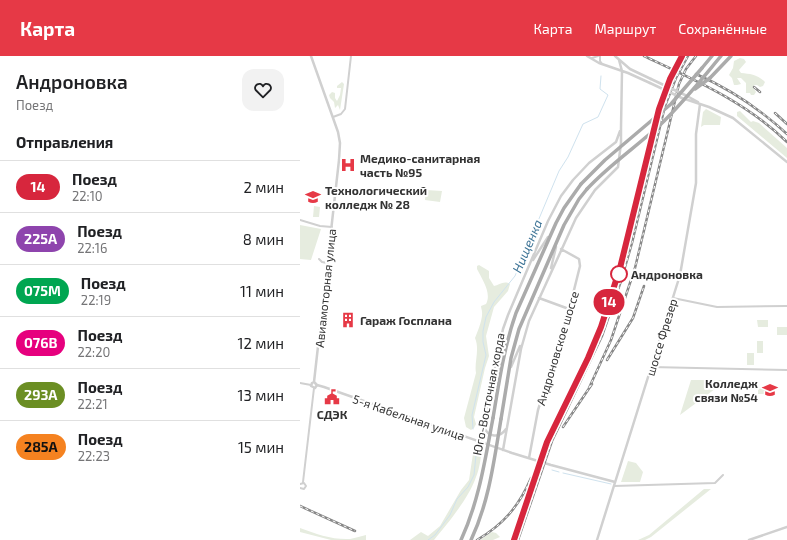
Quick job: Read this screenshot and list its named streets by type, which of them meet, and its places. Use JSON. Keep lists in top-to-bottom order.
{
  "streets": {
    "main road": ["Юго-Восточная хорда"],
    "street": [
      "Авиамоторная улица",
      "шоссе Фрезер",
      "Андроновское шоссе",
      "5-я Кабельная улица"
    ]
  },
  "crossings": [
    ["шоссе Фрезер", "5-я Кабельная улица"],
    ["Андроновское шоссе", "5-я Кабельная улица"]
  ],
  "water": ["Нищенка"],
  "places": {
    "hospital": ["Медико-санитарная часть №95"],
    "school or university": ["Технологический колледж № 28", "Колледж связи №54"],
    "other": ["Андроновка"],
    "building": ["Гараж Госплана"],
    "public building": ["СДЭК"]
  },
  "page": {
    "header": "Карта",
    "nav": ["Карта", "Маршрут", "Сохранённые"],
    "heading": [
      ["Андроновка", "Поезд"],
      "Отправления"
    ],
    "on_map": "14",
    "list": [
      {
        "mark": "14",
        "name": "Поезд",
        "note": "22:10",
        "value": "2 мин"
      },
      {
        "mark": "225А",
        "name": "Поезд",
        "note": "22:16",
        "value": "8 мин"
      },
      {
        "mark": "075М",
        "name": "Поезд",
        "note": "22:19",
        "value": "11 мин"
      },
      {
        "mark": "076В",
        "name": "Поезд",
        "note": "22:20",
        "value": "12 мин"
      },
      {
        "mark": "293А",
        "name": "Поезд",
        "note": "22:21",
        "value": "13 мин"
      },
      {
        "mark": "285А",
        "name": "Поезд",
        "note": "22:23",
        "value": "15 мин"
      }
    ]
  }
}
